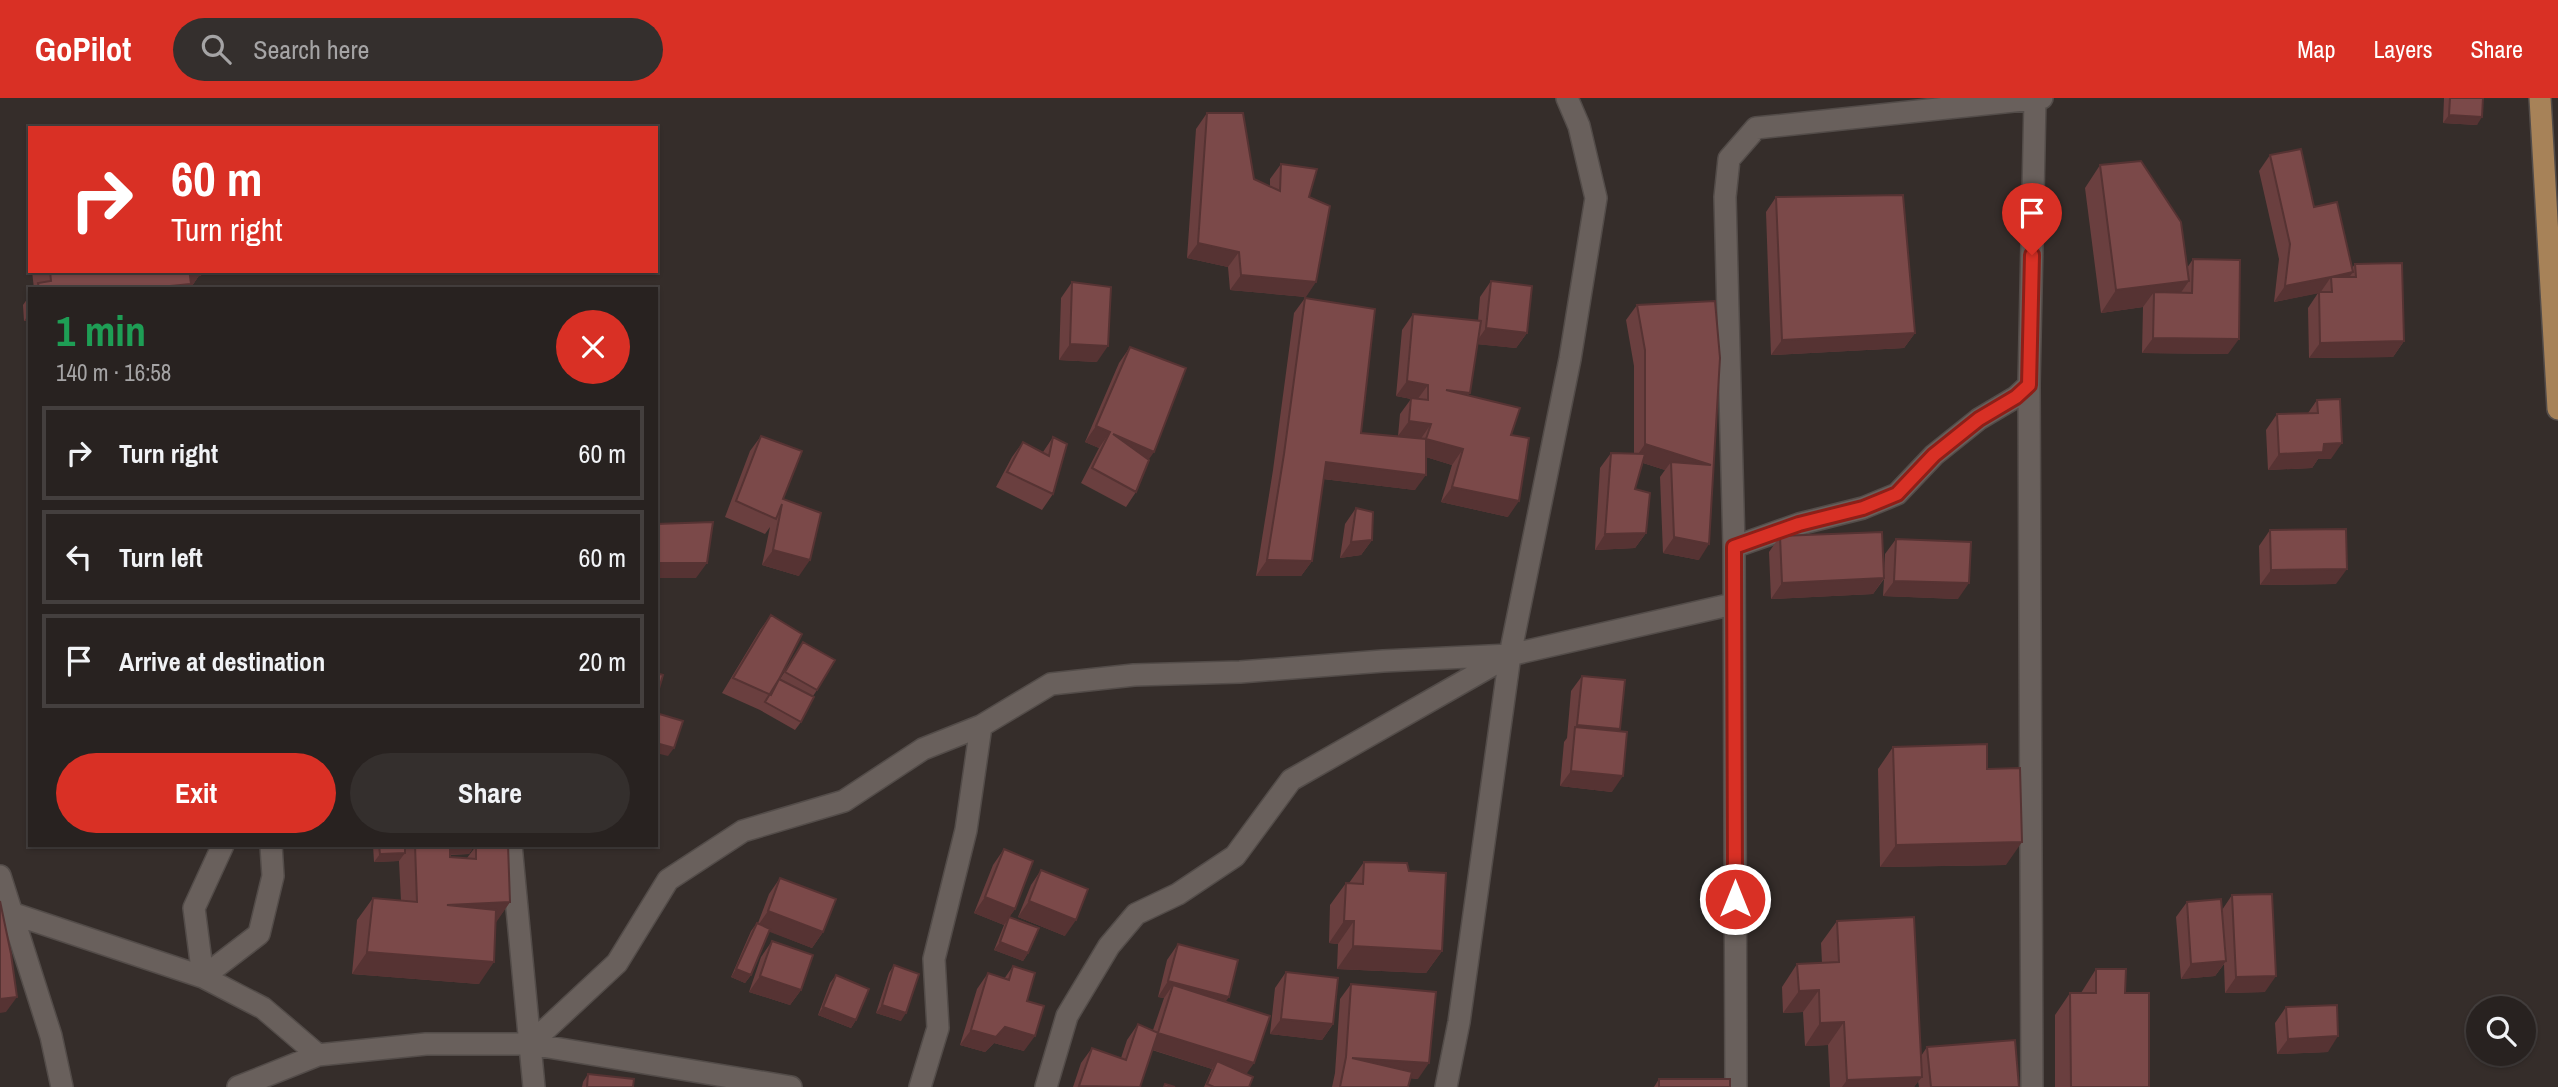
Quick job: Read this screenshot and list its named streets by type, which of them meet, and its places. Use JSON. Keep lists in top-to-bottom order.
{
  "page": {
    "header": "GoPilot",
    "search": "Search here",
    "nav": ["Map", "Layers", "Share"],
    "turn": ["60 m", "Turn right"],
    "heading": ["1 min", "140 m · 16:58"],
    "list": [
      {
        "name": "Turn right",
        "value": "60 m"
      },
      {
        "name": "Turn left",
        "value": "60 m"
      },
      {
        "name": "Arrive at destination",
        "value": "20 m"
      }
    ],
    "buttons": ["Exit", "Share"]
  }
}
